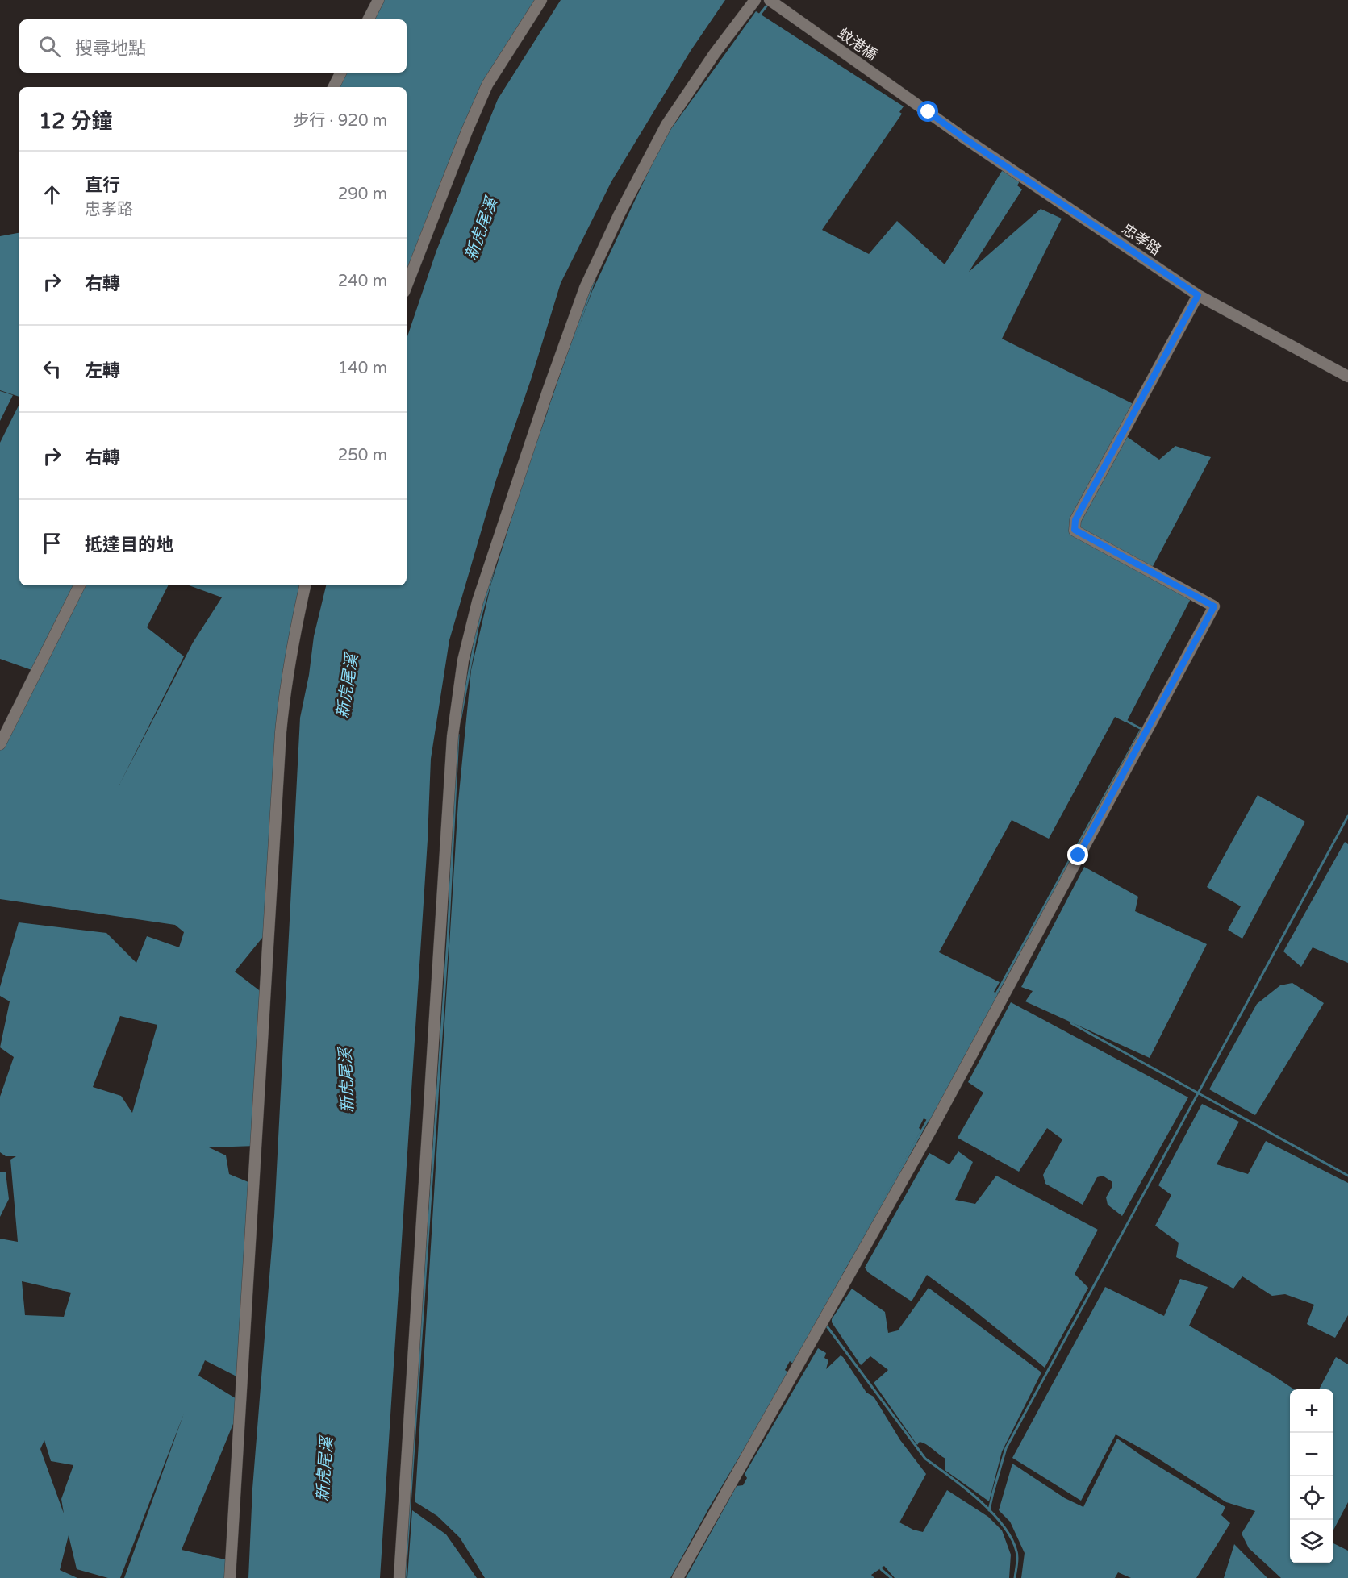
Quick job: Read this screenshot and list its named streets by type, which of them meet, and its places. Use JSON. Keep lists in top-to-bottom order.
{
  "streets": {
    "street": ["蚊港橋", "忠孝路"]
  },
  "crossings": [
    ["蚊港橋", "忠孝路"]
  ],
  "water": ["新虎尾溪"],
  "page": {
    "search": "搜尋地點",
    "heading": ["12 分鐘", "步行 · 920 m"],
    "list": [
      ["直行", "忠孝路", "290 m"],
      ["右轉", "240 m"],
      ["左轉", "140 m"],
      ["右轉", "250 m"],
      "抵達目的地"
    ],
    "map_buttons": ["+", "−"]
  }
}
